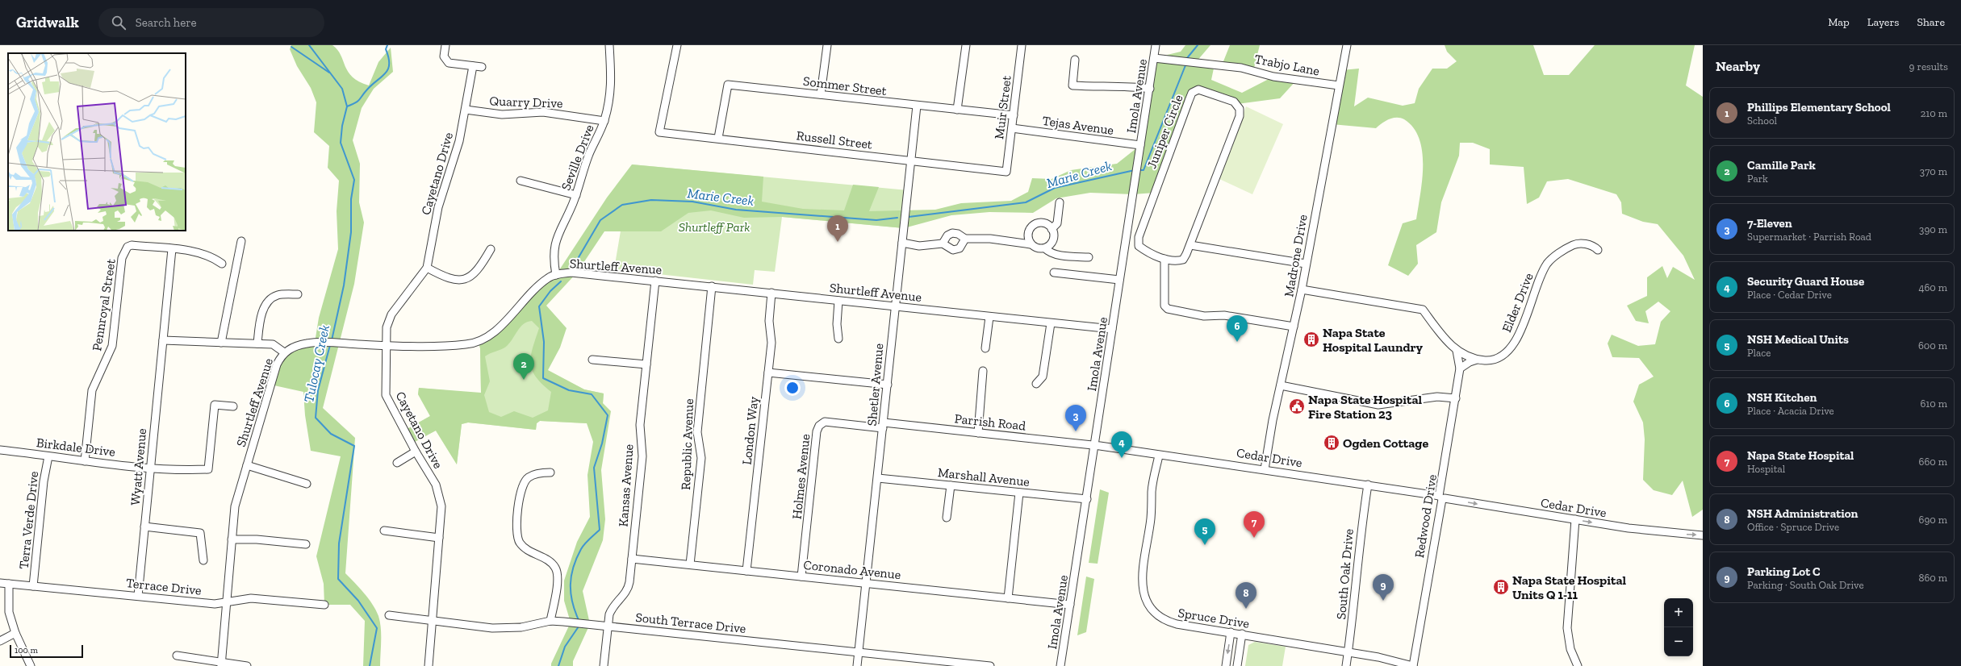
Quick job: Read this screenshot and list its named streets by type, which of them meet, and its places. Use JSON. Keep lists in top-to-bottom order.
{
  "streets": {
    "street": [
      "Trabjo Lane",
      "Sommer Street",
      "Imola Avenue",
      "Quarry Drive",
      "Muir Street",
      "Tejas Avenue",
      "Juniper Circle",
      "Russell Street",
      "Seville Drive",
      "Cayetano Drive",
      "Madrone Drive",
      "Shurtleff Avenue",
      "Elder Drive",
      "Pennroyal Street",
      "Shetler Avenue",
      "Parrish Road",
      "London Way",
      "Republic Avenue",
      "Birkdale Drive",
      "Cedar Drive",
      "Wyatt Avenue",
      "Holmes Avenue",
      "Marshall Avenue",
      "Kansas Avenue",
      "Redwood Drive",
      "Terra Verde Drive",
      "Coronado Avenue",
      "South Oak Drive",
      "Terrace Drive",
      "Spruce Drive",
      "South Terrace Drive"
    ]
  },
  "crossings": [
    ["Trabjo Lane", "Imola Avenue"],
    ["Trabjo Lane", "Madrone Drive"],
    ["Sommer Street", "Muir Street"],
    ["Sommer Street", "Russell Street"],
    ["Sommer Street", "Shetler Avenue"],
    ["Imola Avenue", "Tejas Avenue"],
    ["Imola Avenue", "Shurtleff Avenue"],
    ["Imola Avenue", "Parrish Road"],
    ["Imola Avenue", "Cedar Drive"],
    ["Imola Avenue", "Marshall Avenue"],
    ["Imola Avenue", "Coronado Avenue"],
    ["Quarry Drive", "Seville Drive"],
    ["Quarry Drive", "Cayetano Drive"],
    ["Muir Street", "Tejas Avenue"],
    ["Muir Street", "Russell Street"],
    ["Russell Street", "Shetler Avenue"],
    ["Seville Drive", "Shurtleff Avenue"],
    ["Cayetano Drive", "Shurtleff Avenue"],
    ["Cayetano Drive", "South Terrace Drive"],
    ["Madrone Drive", "Elder Drive"],
    ["Madrone Drive", "Cedar Drive"],
    ["Shurtleff Avenue", "Shetler Avenue"],
    ["Shurtleff Avenue", "London Way"],
    ["Shurtleff Avenue", "Republic Avenue"],
    ["Shurtleff Avenue", "Kansas Avenue"],
    ["Shurtleff Avenue", "Terrace Drive"],
    ["Elder Drive", "Redwood Drive"],
    ["Pennroyal Street", "Birkdale Drive"],
    ["Pennroyal Street", "Wyatt Avenue"],
    ["Shetler Avenue", "Parrish Road"],
    ["Shetler Avenue", "Holmes Avenue"],
    ["Shetler Avenue", "Marshall Avenue"],
    ["Shetler Avenue", "Coronado Avenue"],
    ["Shetler Avenue", "South Terrace Drive"],
    ["Parrish Road", "Cedar Drive"],
    ["Parrish Road", "Holmes Avenue"],
    ["London Way", "Coronado Avenue"],
    ["Republic Avenue", "Coronado Avenue"],
    ["Birkdale Drive", "Wyatt Avenue"],
    ["Birkdale Drive", "Terra Verde Drive"],
    ["Cedar Drive", "Redwood Drive"],
    ["Cedar Drive", "South Oak Drive"],
    ["Cedar Drive", "Spruce Drive"],
    ["Wyatt Avenue", "Terrace Drive"],
    ["Holmes Avenue", "Coronado Avenue"],
    ["Kansas Avenue", "Coronado Avenue"],
    ["Kansas Avenue", "South Terrace Drive"],
    ["Redwood Drive", "Spruce Drive"],
    ["Terra Verde Drive", "Terrace Drive"],
    ["South Oak Drive", "Spruce Drive"]
  ],
  "one_way": ["Cedar Drive"],
  "water": ["Marie Creek", "Tulocay Creek"],
  "parks": ["Shurtleff Park"],
  "places": {
    "building": ["Napa State Hospital Laundry", "Ogden Cottage", "Napa State Hospital Units Q 1-11"],
    "public building": ["Napa State Hospital Fire Station 23"]
  },
  "scale_bar": "100 m",
  "page": {
    "header": "Gridwalk",
    "search": "Search here",
    "nav": ["Map", "Layers", "Share"],
    "heading": ["Nearby", "9 results"],
    "list": [
      {
        "mark": "1",
        "name": "Phillips Elementary School",
        "note": "School",
        "value": "210 m"
      },
      {
        "mark": "2",
        "name": "Camille Park",
        "note": "Park",
        "value": "370 m"
      },
      {
        "mark": "3",
        "name": "7-Eleven",
        "note": "Supermarket · Parrish Road",
        "value": "390 m"
      },
      {
        "mark": "4",
        "name": "Security Guard House",
        "note": "Place · Cedar Drive",
        "value": "460 m"
      },
      {
        "mark": "5",
        "name": "NSH Medical Units",
        "note": "Place",
        "value": "600 m"
      },
      {
        "mark": "6",
        "name": "NSH Kitchen",
        "note": "Place · Acacia Drive",
        "value": "610 m"
      },
      {
        "mark": "7",
        "name": "Napa State Hospital",
        "note": "Hospital",
        "value": "660 m"
      },
      {
        "mark": "8",
        "name": "NSH Administration",
        "note": "Office · Spruce Drive",
        "value": "690 m"
      },
      {
        "mark": "9",
        "name": "Parking Lot C",
        "note": "Parking · South Oak Drive",
        "value": "860 m"
      }
    ],
    "pins": [
      "1",
      "6",
      "2",
      "3",
      "4",
      "7",
      "5",
      "9",
      "8"
    ],
    "map_buttons": ["+", "−"],
    "scale": "100 m"
  }
}
